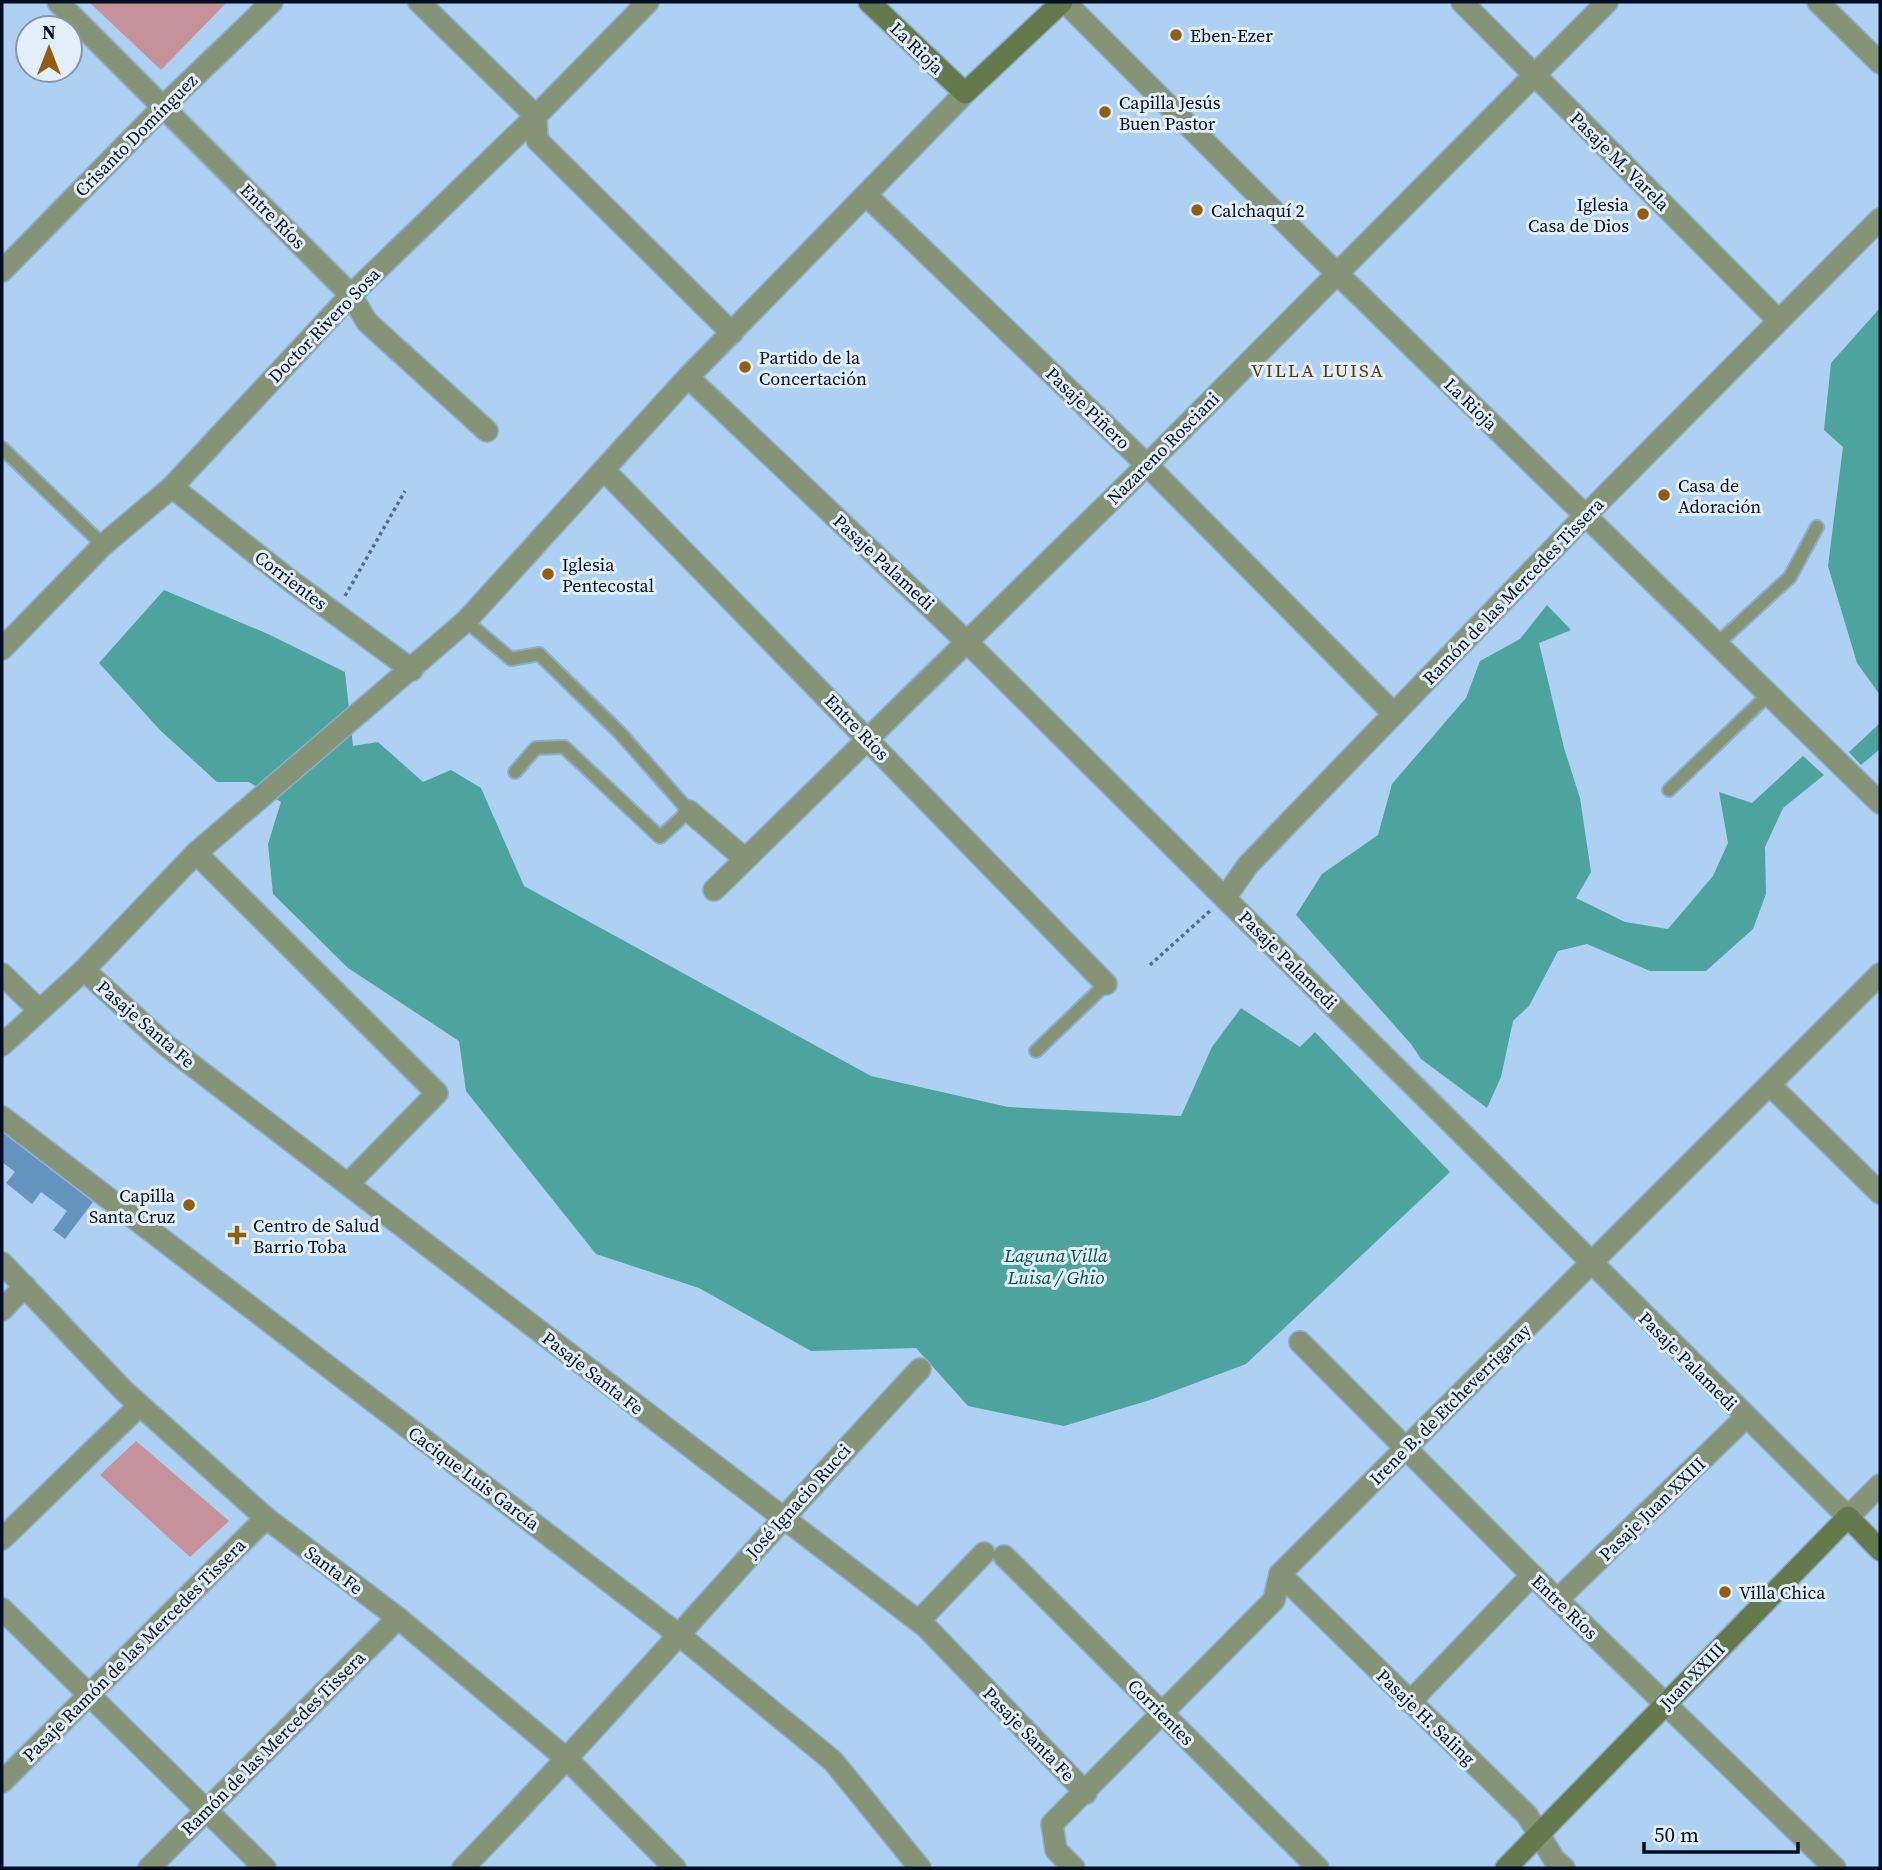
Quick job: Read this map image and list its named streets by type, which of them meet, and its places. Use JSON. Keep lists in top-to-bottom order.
{
  "streets": {
    "street": [
      "La Rioja",
      "Crisanto Domínguez",
      "Pasaje M. Varela",
      "Entre Ríos",
      "Doctor Rivero Sosa",
      "Pasaje Piñero",
      "Nazareno Rosciani",
      "Pasaje Palamedi",
      "Corrientes",
      "Ramón de las Mercedes Tissera",
      "Pasaje Santa Fe",
      "Irene B. de Etcheverrigaray",
      "Cacique Luis García",
      "José Ignacio Rucci",
      "Pasaje Juan XXIII",
      "Santa Fe",
      "Pasaje Ramón de las Mercedes Tissera",
      "Juan XXIII",
      "Pasaje H. Saling"
    ]
  },
  "crossings": [
    ["La Rioja", "Nazareno Rosciani"],
    ["La Rioja", "Ramón de las Mercedes Tissera"],
    ["Crisanto Domínguez", "Entre Ríos"],
    ["Pasaje M. Varela", "Nazareno Rosciani"],
    ["Pasaje M. Varela", "Ramón de las Mercedes Tissera"],
    ["Entre Ríos", "Doctor Rivero Sosa"],
    ["Entre Ríos", "Nazareno Rosciani"],
    ["Entre Ríos", "Irene B. de Etcheverrigaray"],
    ["Entre Ríos", "Pasaje Juan XXIII"],
    ["Entre Ríos", "Juan XXIII"],
    ["Doctor Rivero Sosa", "Corrientes"],
    ["Pasaje Piñero", "Nazareno Rosciani"],
    ["Pasaje Piñero", "Ramón de las Mercedes Tissera"],
    ["Nazareno Rosciani", "Pasaje Palamedi"],
    ["Pasaje Palamedi", "Ramón de las Mercedes Tissera"],
    ["Pasaje Palamedi", "Irene B. de Etcheverrigaray"],
    ["Pasaje Palamedi", "Pasaje Juan XXIII"],
    ["Pasaje Palamedi", "Juan XXIII"],
    ["Corrientes", "Pasaje Santa Fe"],
    ["Corrientes", "Irene B. de Etcheverrigaray"],
    ["Ramón de las Mercedes Tissera", "Santa Fe"],
    ["Pasaje Santa Fe", "Irene B. de Etcheverrigaray"],
    ["Pasaje Santa Fe", "José Ignacio Rucci"],
    ["Irene B. de Etcheverrigaray", "Pasaje H. Saling"],
    ["Cacique Luis García", "José Ignacio Rucci"],
    ["Santa Fe", "Pasaje Ramón de las Mercedes Tissera"],
    ["Juan XXIII", "Pasaje H. Saling"]
  ],
  "districts": ["VILLA LUISA"],
  "water": ["Laguna Villa Luisa / Ghio"],
  "places": {
    "other": [
      "Eben-Ezer",
      "Capilla Jesús Buen Pastor",
      "Calchaquí 2",
      "Iglesia Casa de Dios",
      "Partido de la Concertación",
      "Casa de Adoración",
      "Iglesia Pentecostal",
      "Capilla Santa Cruz",
      "Villa Chica"
    ],
    "health": ["Centro de Salud Barrio Toba"]
  },
  "scale_bar": "50 m",
  "north": "top"
}
